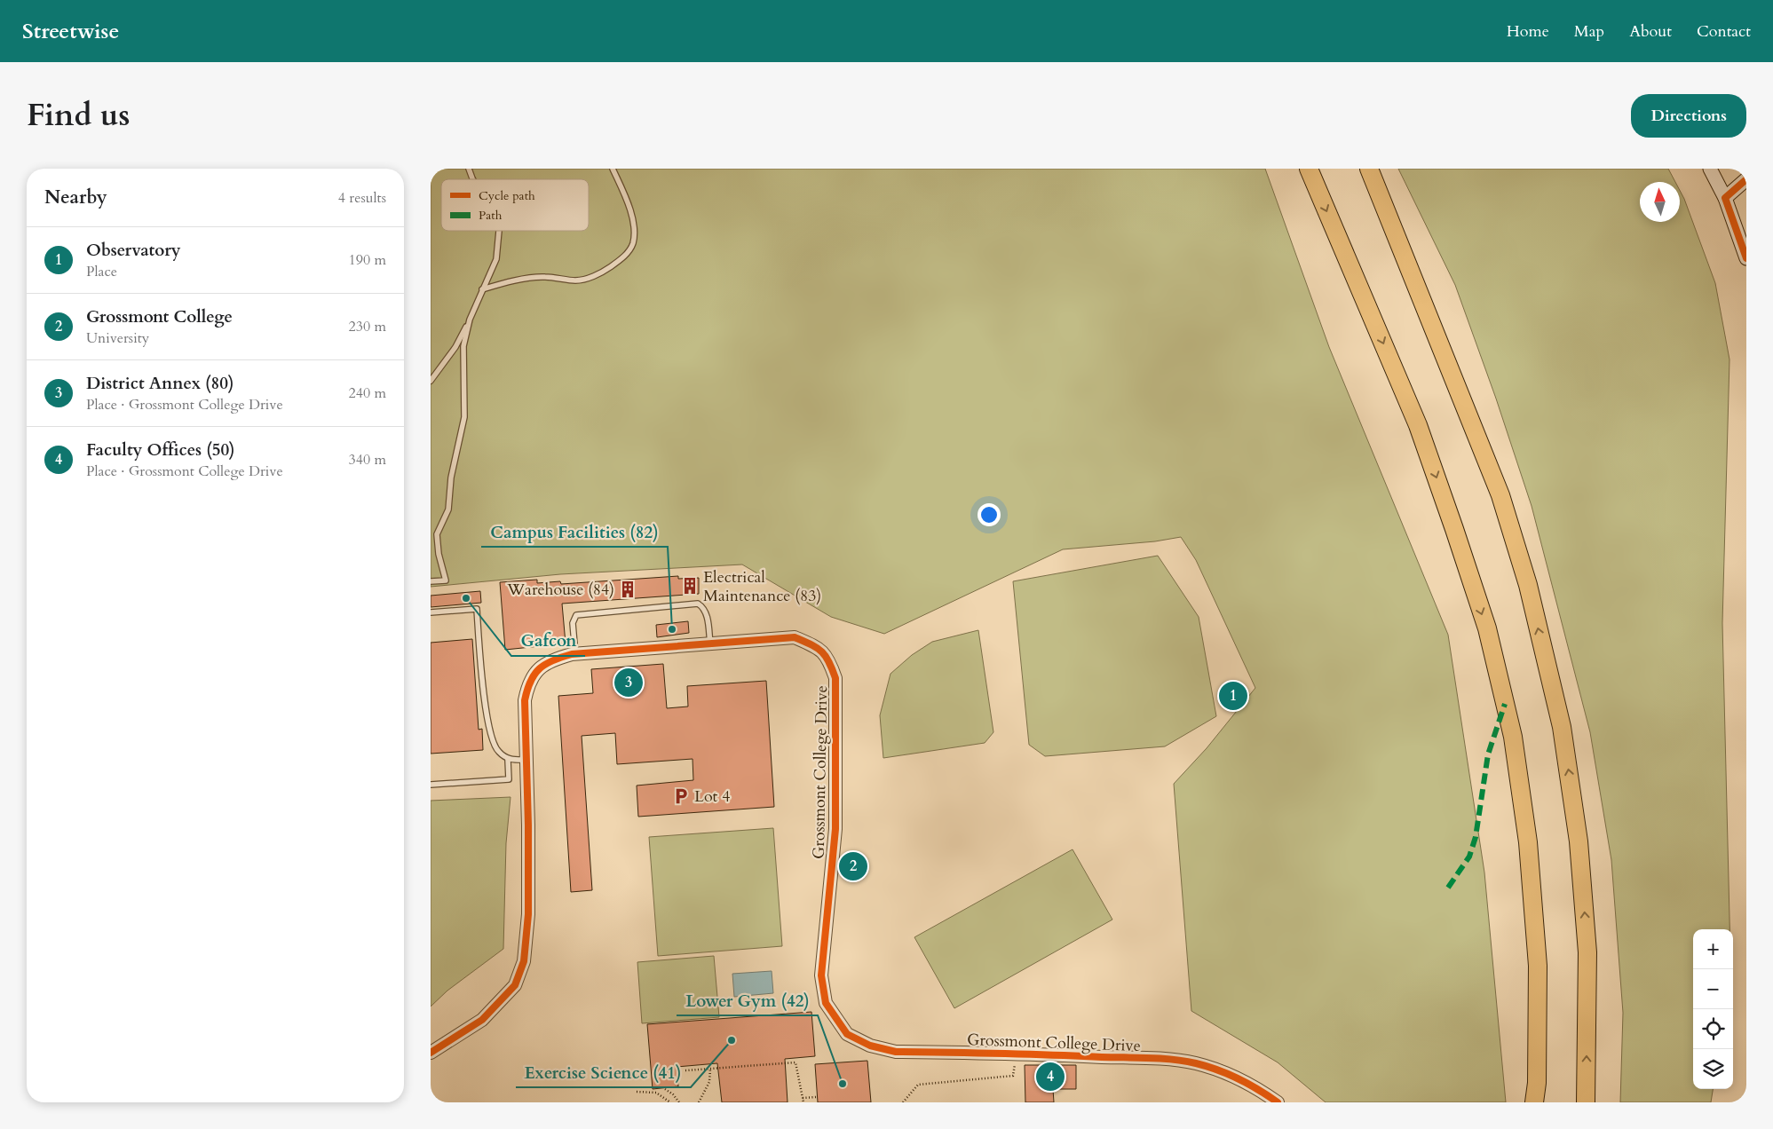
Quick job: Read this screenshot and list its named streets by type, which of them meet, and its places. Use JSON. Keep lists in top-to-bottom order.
{
  "streets": {
    "street": ["Grossmont College Drive"]
  },
  "places": {
    "building": ["Electrical Maintenance (83)", "Warehouse (84)"],
    "other": [
      "Gafcon",
      "Campus Facilities (82)",
      "Exercise Science (41)",
      "Lower Gym (42)"
    ],
    "parking": ["Lot 4"]
  },
  "legend": ["Cycle path", "Path"],
  "north": "top",
  "page": {
    "header": "Streetwise",
    "nav": [
      "Home",
      "Map",
      "About",
      "Contact"
    ],
    "title": "Find us",
    "buttons": "Directions",
    "heading": ["Nearby", "4 results"],
    "list": [
      {
        "mark": "1",
        "name": "Observatory",
        "note": "Place",
        "value": "190 m"
      },
      {
        "mark": "2",
        "name": "Grossmont College",
        "note": "University",
        "value": "230 m"
      },
      {
        "mark": "3",
        "name": "District Annex (80)",
        "note": "Place · Grossmont College Drive",
        "value": "240 m"
      },
      {
        "mark": "4",
        "name": "Faculty Offices (50)",
        "note": "Place · Grossmont College Drive",
        "value": "340 m"
      }
    ],
    "pins": [
      "3",
      "1",
      "2",
      "4"
    ],
    "map_buttons": ["+", "−"]
  }
}
